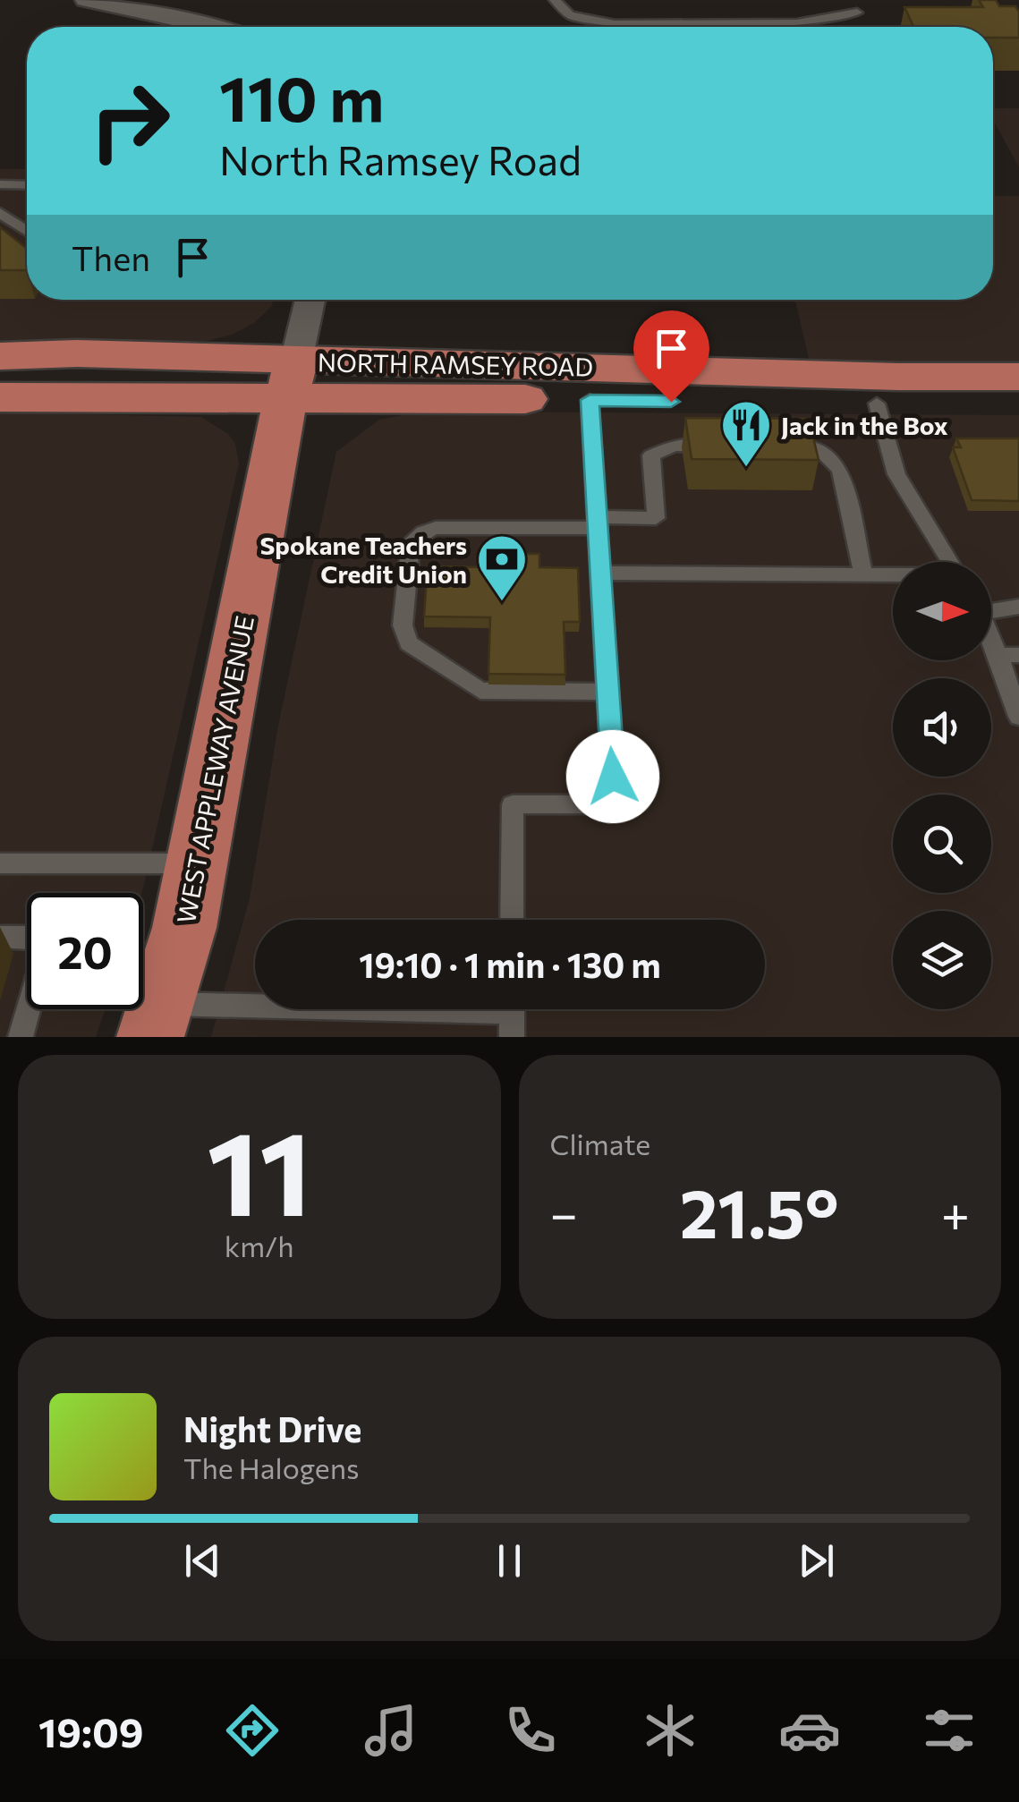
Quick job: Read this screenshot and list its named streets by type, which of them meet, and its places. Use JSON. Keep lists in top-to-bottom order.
{
  "streets": {
    "main road": ["NORTH RAMSEY ROAD", "WEST APPLEWAY AVENUE"]
  },
  "crossings": [
    ["NORTH RAMSEY ROAD", "WEST APPLEWAY AVENUE"]
  ],
  "places": {
    "restaurant": ["Jack in the Box"],
    "bank": ["Spokane Teachers Credit Union"]
  },
  "north": "right",
  "page": {
    "turn": ["110 m", "North Ramsey Road"],
    "then": "Then",
    "limit": "20",
    "trip": "19:10 · 1 min · 130 m",
    "tile": [
      ["11", "km/h"],
      "Climate"
    ],
    "heat": ["−", "21.5°", "+"],
    "song": ["Night Drive", "The Halogens"],
    "tabs": "19:09"
  }
}
